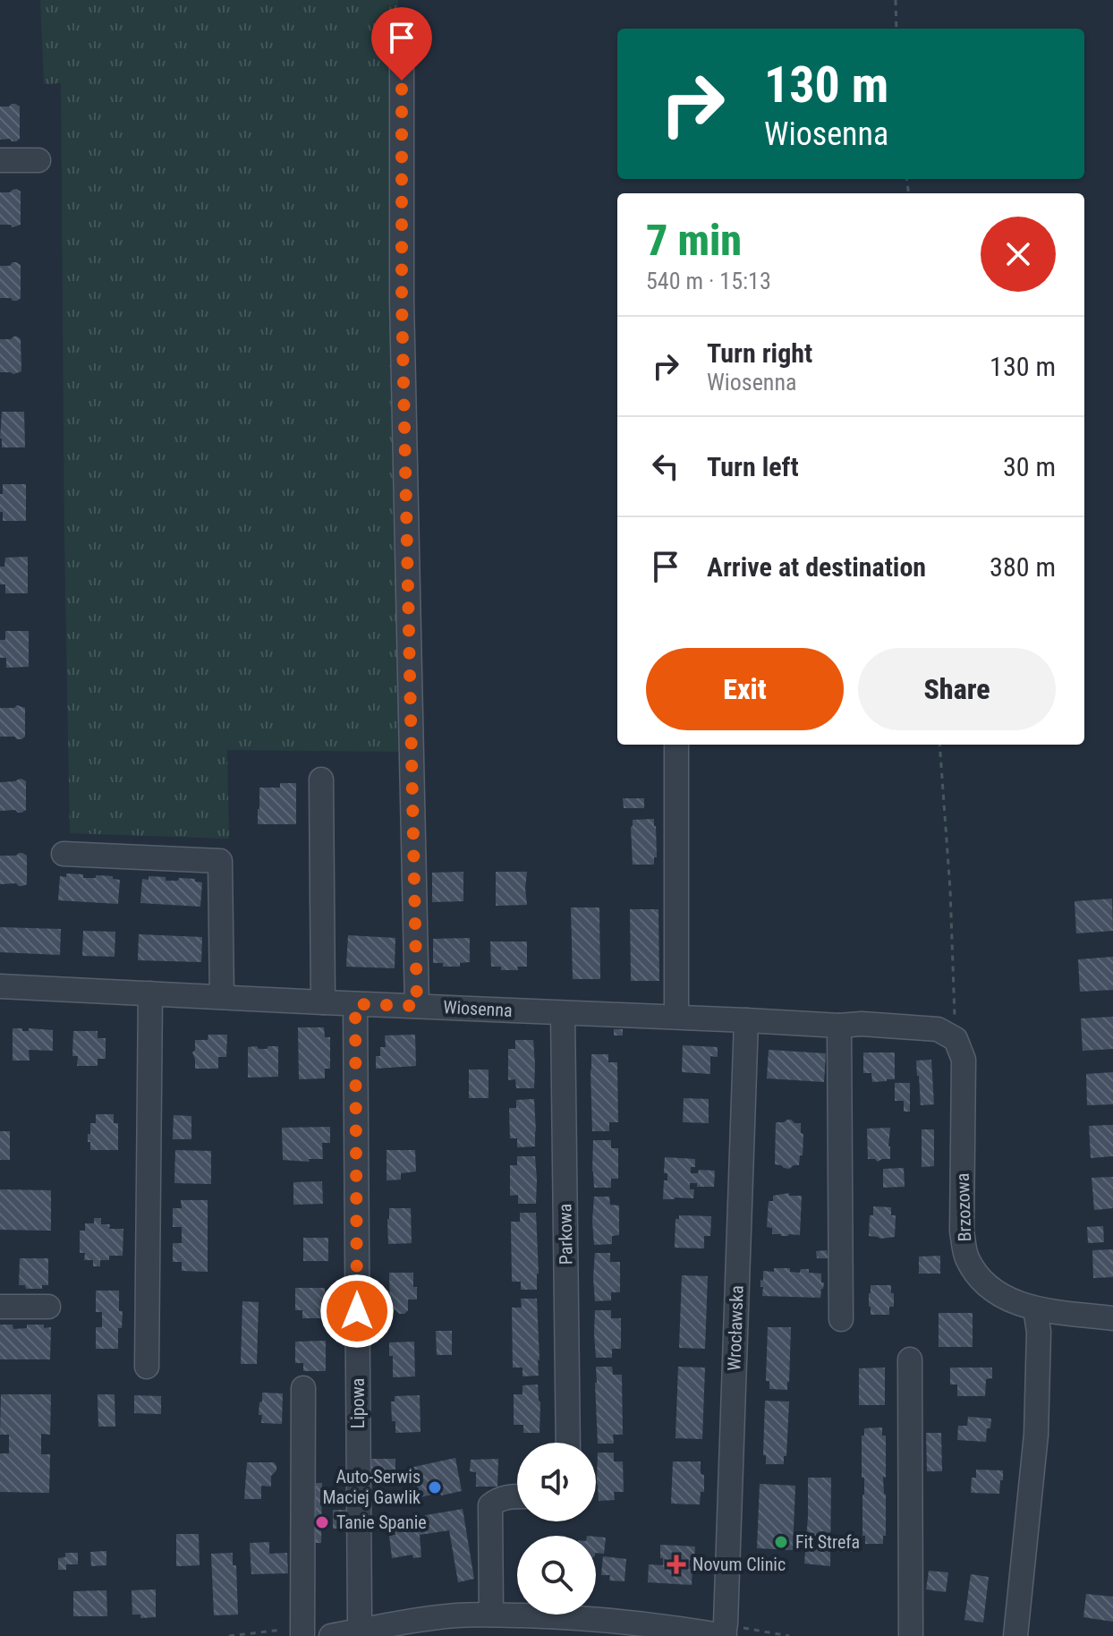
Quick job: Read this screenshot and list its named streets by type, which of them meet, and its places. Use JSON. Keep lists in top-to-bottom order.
{
  "streets": {
    "street": [
      "Wiosenna",
      "Brzozowa",
      "Parkowa",
      "Wrocławska",
      "Lipowa"
    ]
  },
  "crossings": [
    ["Wiosenna", "Brzozowa"],
    ["Wiosenna", "Parkowa"],
    ["Wiosenna", "Wrocławska"],
    ["Wiosenna", "Lipowa"],
    ["Wrocławska", "Lipowa"]
  ],
  "places": {
    "other": ["Auto-Serwis Maciej Gawlik", "Tanie Spanie", "Fit Strefa"],
    "health": ["Novum Clinic"]
  },
  "page": {
    "turn": ["130 m", "Wiosenna"],
    "heading": ["7 min", "540 m · 15:13"],
    "list": [
      {
        "name": "Turn right",
        "note": "Wiosenna",
        "value": "130 m"
      },
      {
        "name": "Turn left",
        "value": "30 m"
      },
      {
        "name": "Arrive at destination",
        "value": "380 m"
      }
    ],
    "buttons": ["Exit", "Share"]
  }
}
